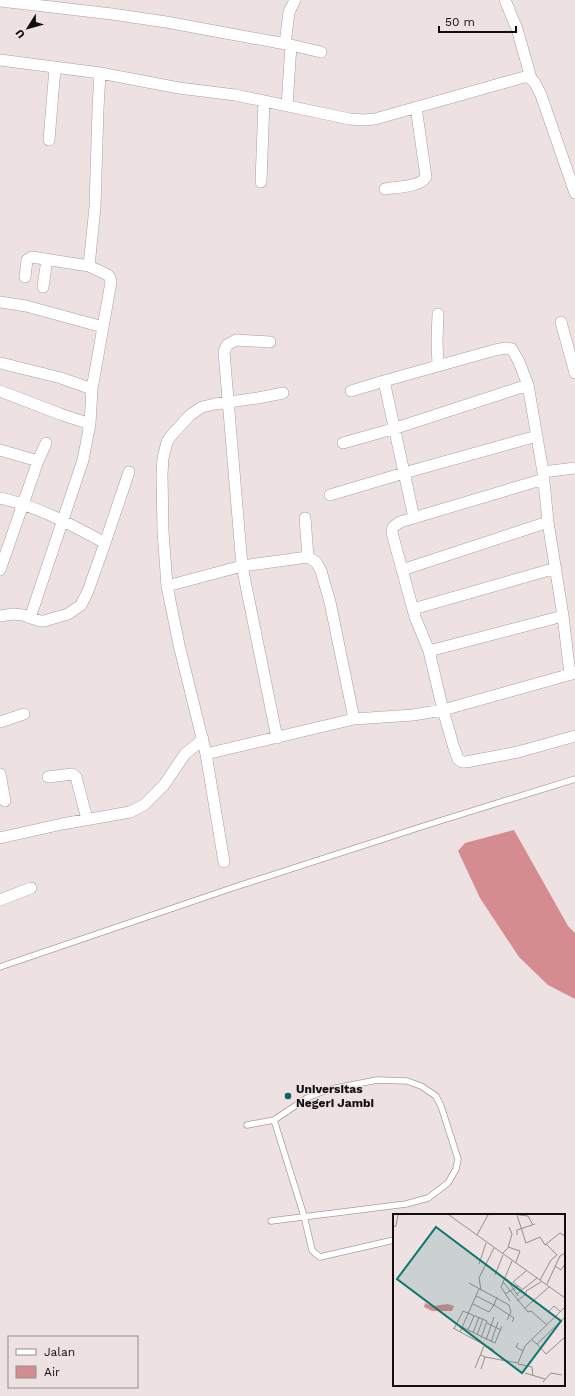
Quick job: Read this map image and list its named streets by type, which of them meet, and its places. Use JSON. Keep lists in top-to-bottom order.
{
  "places": ["Universitas Negeri Jambi"],
  "legend": ["Jalan", "Air"],
  "scale_bar": "50 m",
  "north": "bottom left"
}
